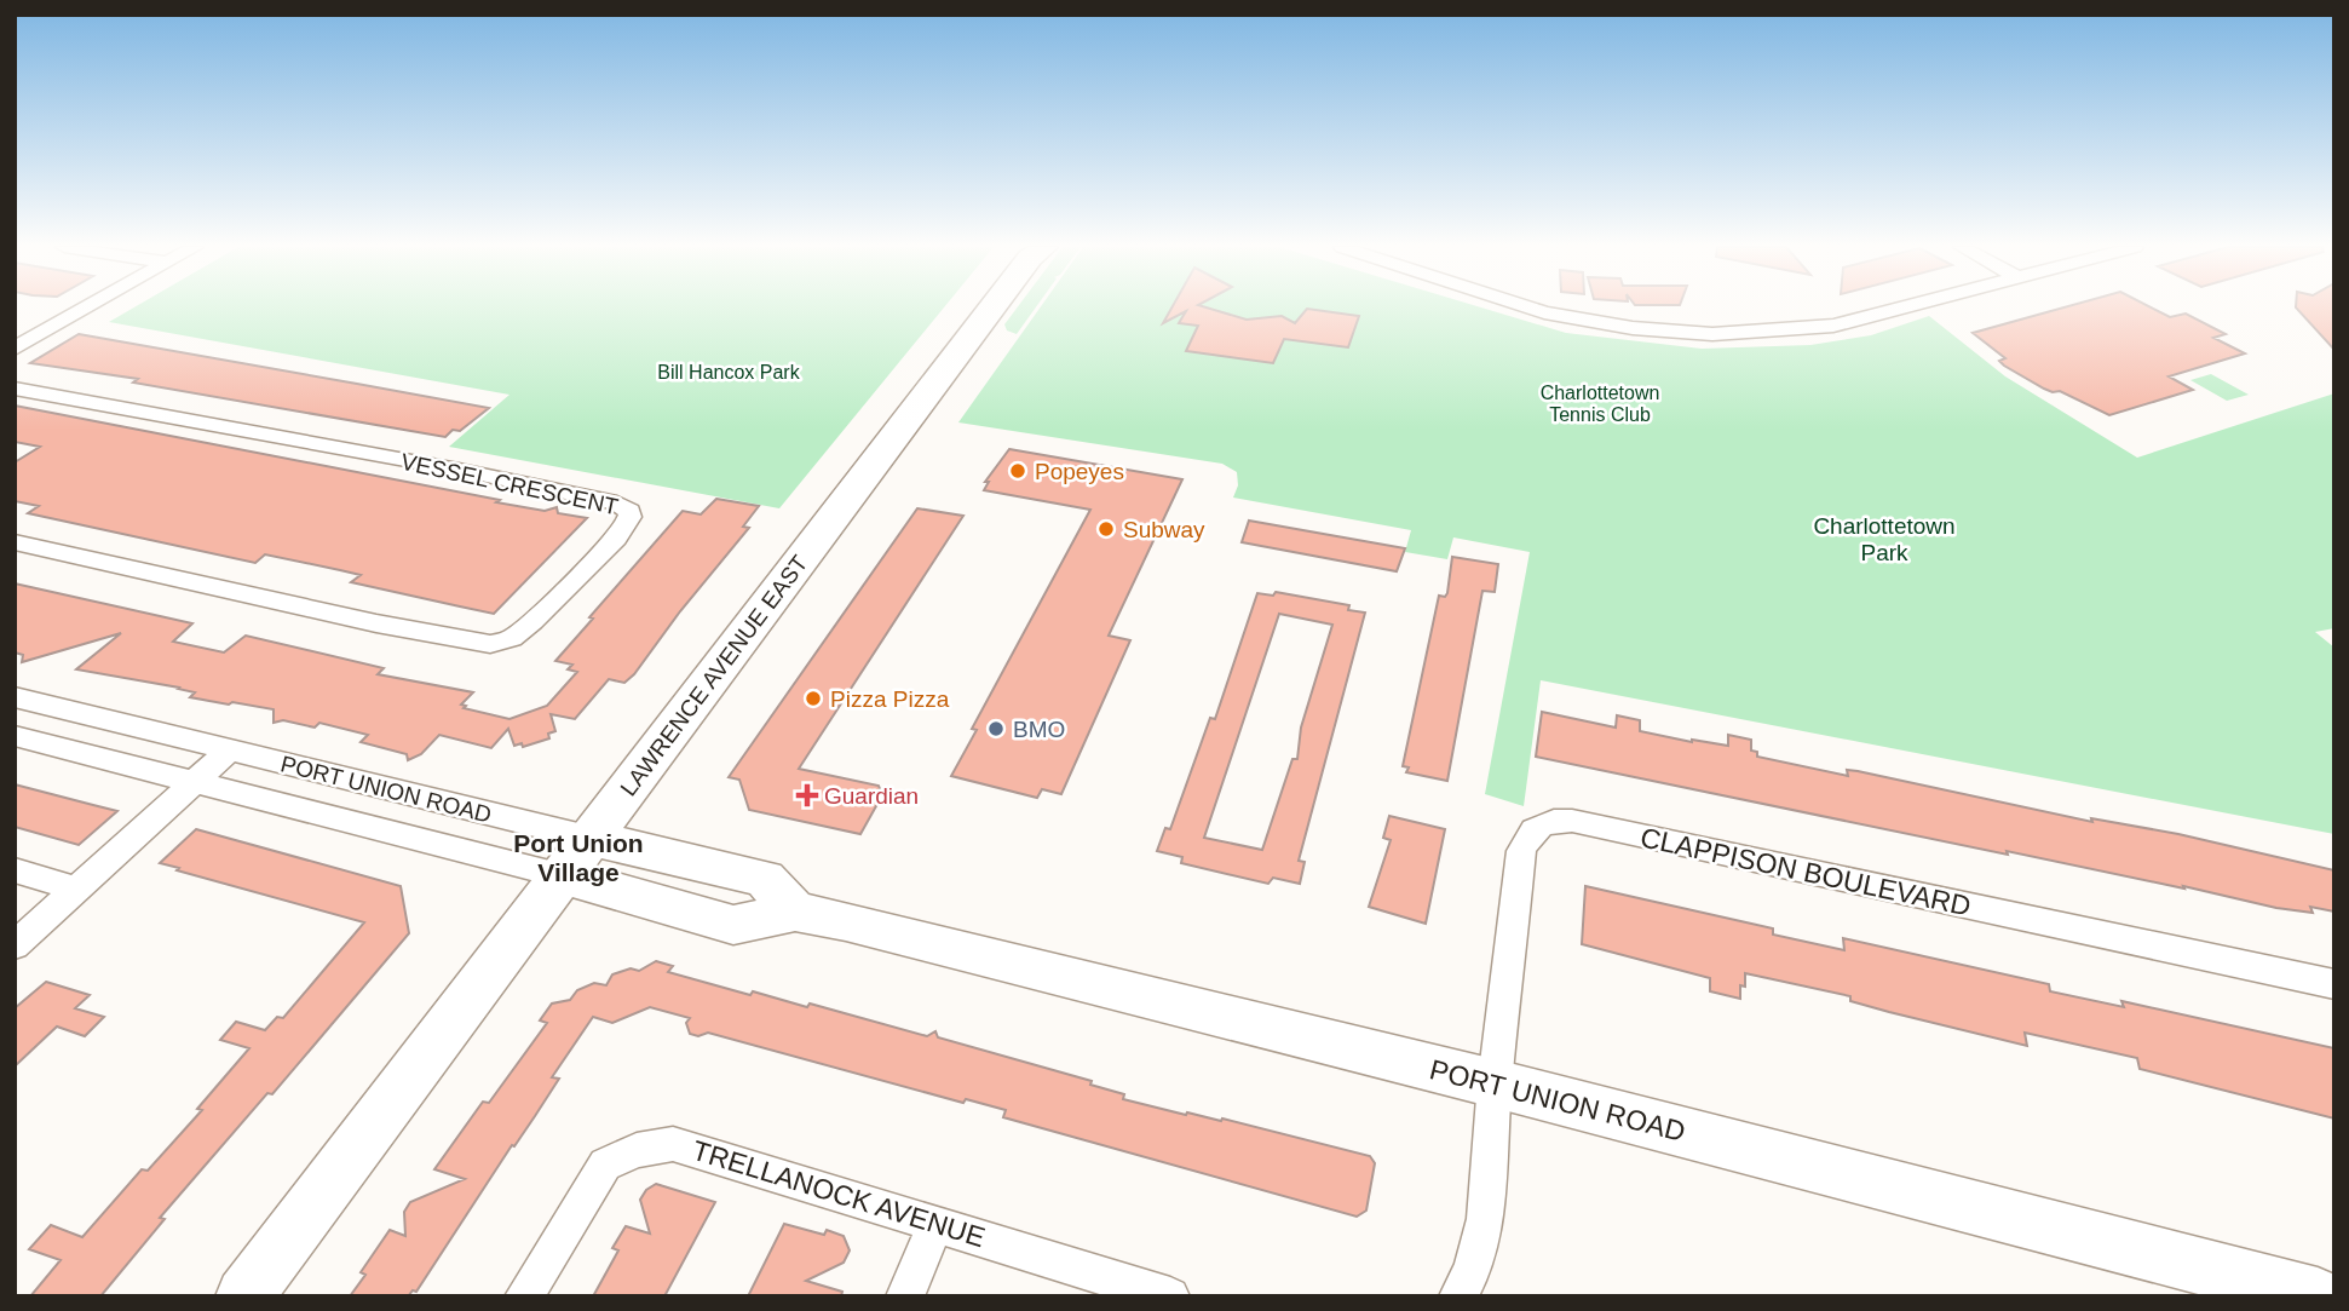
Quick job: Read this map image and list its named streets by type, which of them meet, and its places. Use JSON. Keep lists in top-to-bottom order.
{
  "streets": {
    "main road": ["LAWRENCE AVENUE EAST", "PORT UNION ROAD"],
    "street": ["VESSEL CRESCENT", "CLAPPISON BOULEVARD", "TRELLANOCK AVENUE"]
  },
  "crossings": [
    ["LAWRENCE AVENUE EAST", "PORT UNION ROAD"],
    ["PORT UNION ROAD", "CLAPPISON BOULEVARD"]
  ],
  "districts": ["Port Union Village"],
  "parks": ["Bill Hancox Park", "Charlottetown Tennis Club", "Charlottetown Park"],
  "places": {
    "other": [
      "Popeyes",
      "Subway",
      "Pizza Pizza",
      "BMO"
    ],
    "health": ["Guardian"]
  }
}
